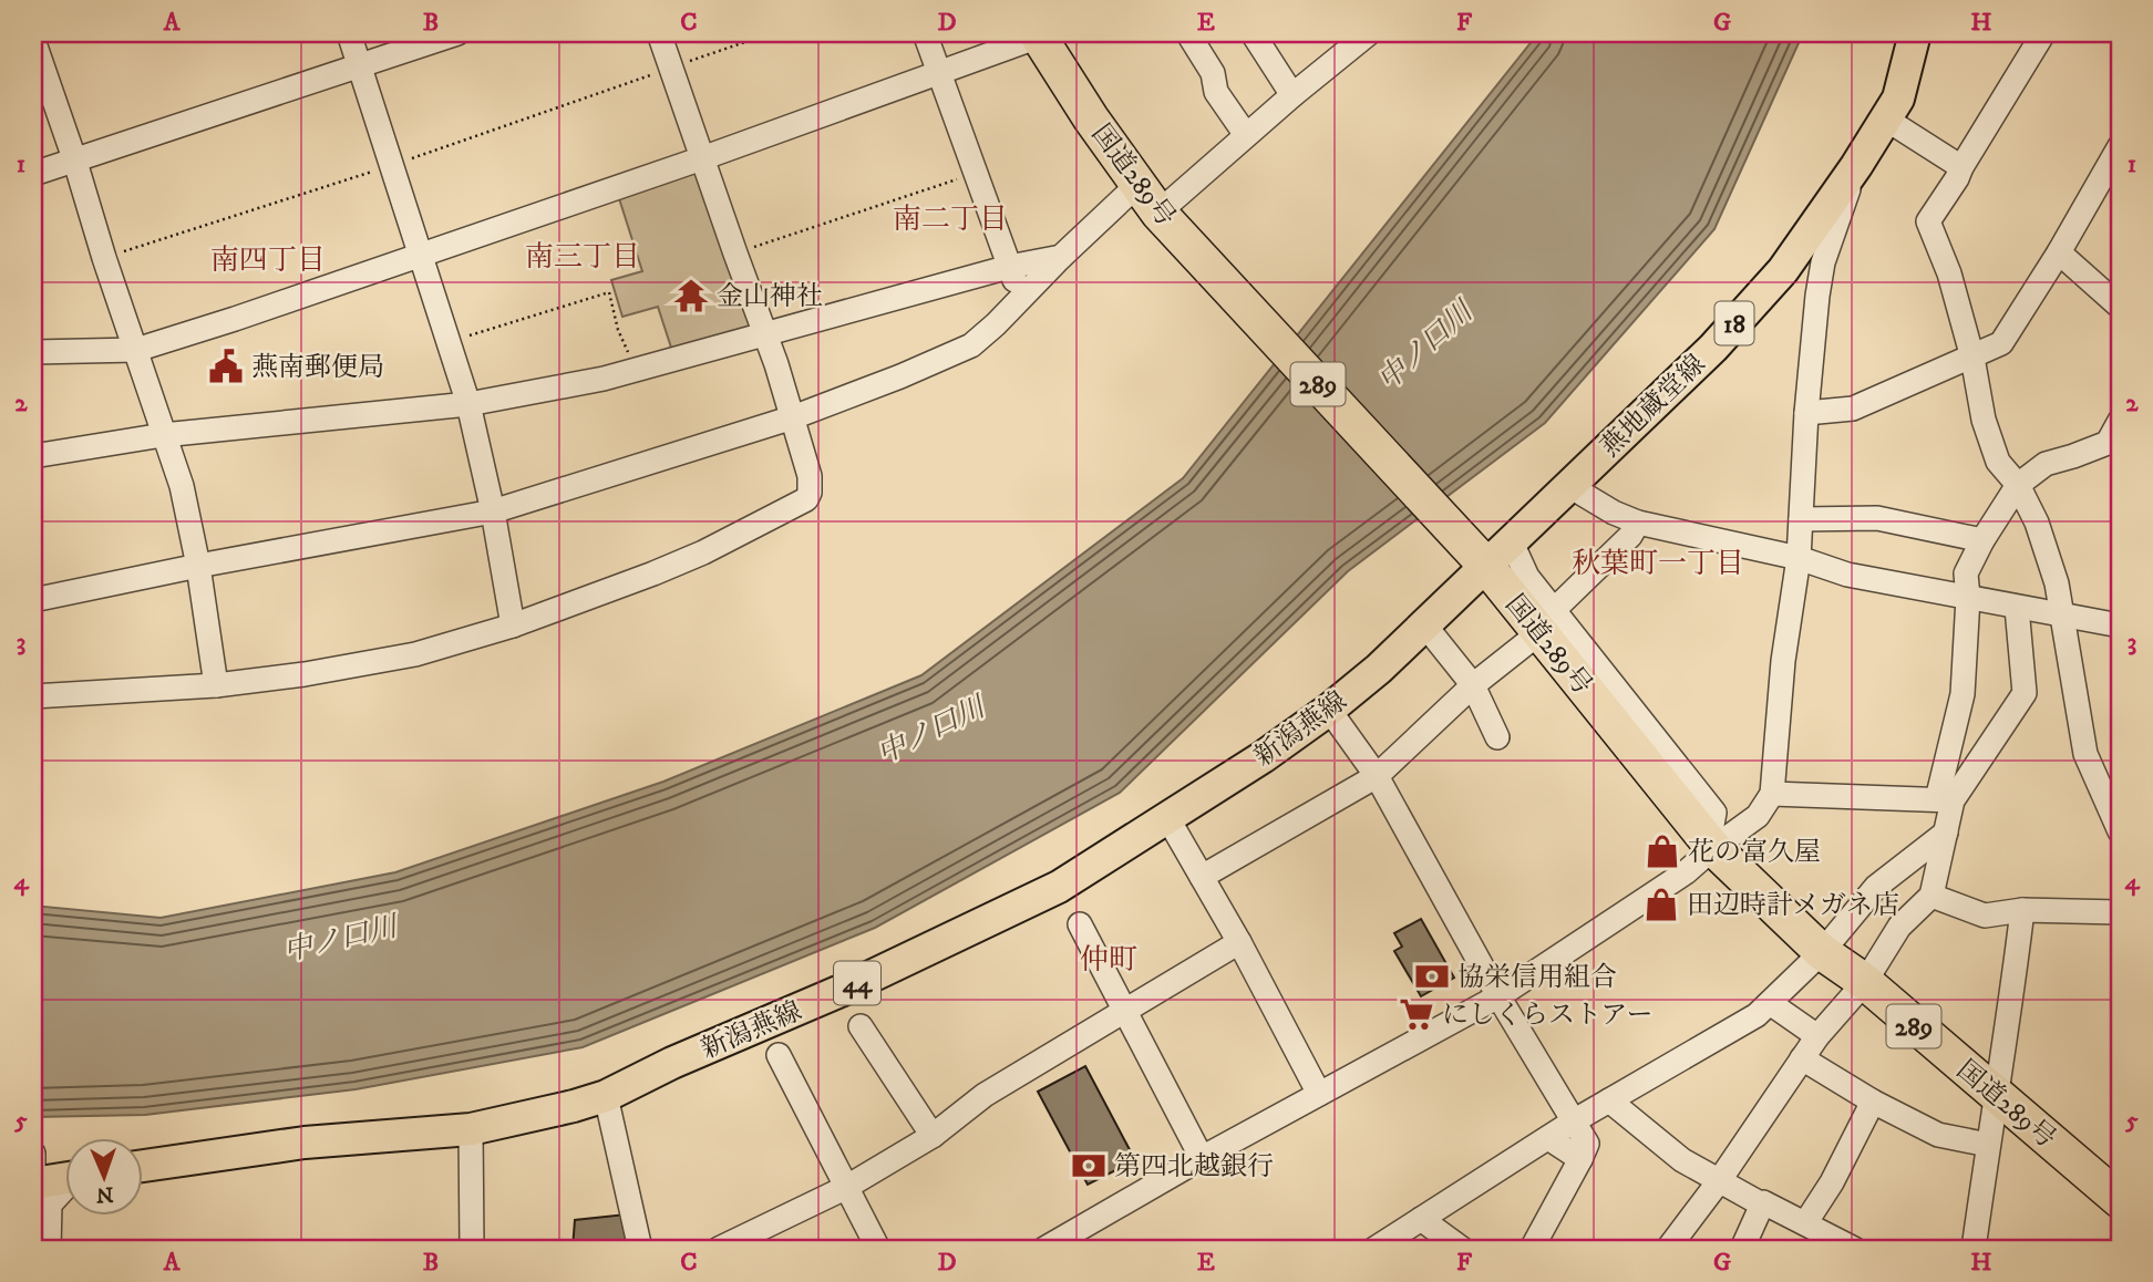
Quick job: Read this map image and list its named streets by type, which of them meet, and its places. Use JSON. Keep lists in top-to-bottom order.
{
  "streets": {
    "highway": ["国道289号", "289"],
    "main road": [
      "18",
      "燕地蔵堂線",
      "新潟燕線",
      "44"
    ]
  },
  "crossings": [
    ["国道289号", "燕地蔵堂線"],
    ["国道289号", "新潟燕線"],
    ["燕地蔵堂線", "新潟燕線"]
  ],
  "districts": [
    "南二丁目",
    "南三丁目",
    "南四丁目",
    "秋葉町一丁目",
    "仲町"
  ],
  "water": ["中ノ口川"],
  "places": {
    "temple": ["金山神社"],
    "public building": ["燕南郵便局"],
    "shop": ["花の富久屋", "田辺時計メガネ店"],
    "bank": ["協栄信用組合", "第四北越銀行"],
    "supermarket": ["にしくらストアー"]
  },
  "north": "bottom",
  "grid": {
    "columns": [
      "A",
      "B",
      "C",
      "D",
      "E",
      "F",
      "G",
      "H"
    ],
    "rows": [
      "1",
      "2",
      "3",
      "4",
      "5"
    ]
  }
}
